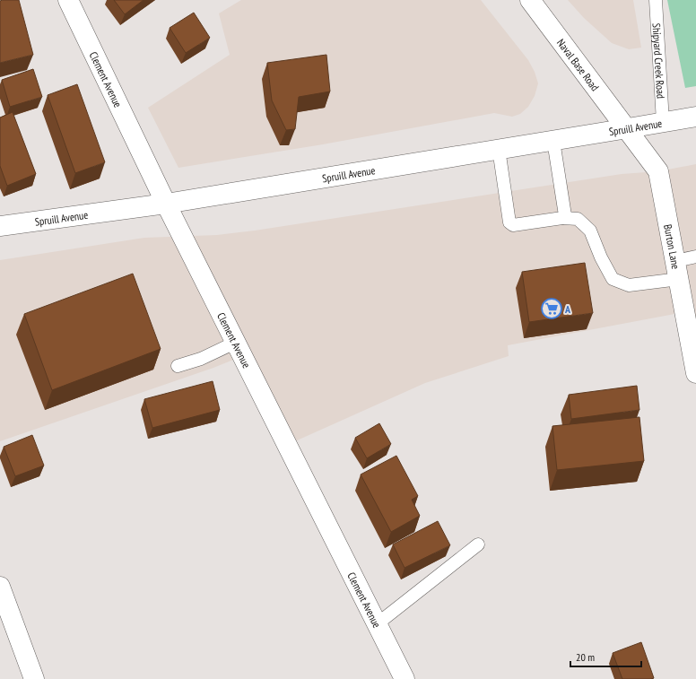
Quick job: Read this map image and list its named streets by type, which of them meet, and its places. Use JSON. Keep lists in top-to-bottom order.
{
  "streets": {
    "street": [
      "Naval Base Road",
      "Clement Avenue",
      "Spruill Avenue",
      "Burton Lane"
    ],
    "lane": ["Shipyard Creek Road"]
  },
  "crossings": [
    ["Shipyard Creek Road", "Spruill Avenue"],
    ["Naval Base Road", "Spruill Avenue"],
    ["Naval Base Road", "Burton Lane"],
    ["Clement Avenue", "Spruill Avenue"],
    ["Spruill Avenue", "Burton Lane"]
  ],
  "places": {
    "supermarket": ["A"]
  },
  "scale_bar": "20 m"
}
